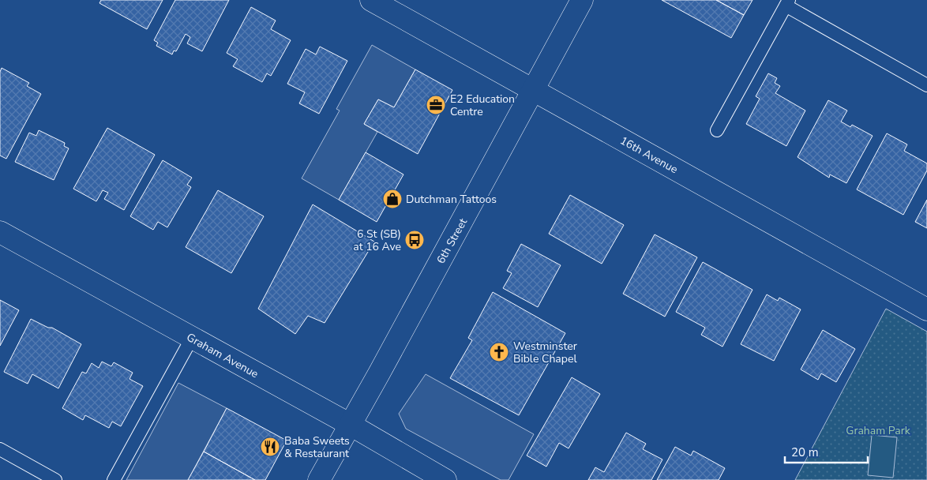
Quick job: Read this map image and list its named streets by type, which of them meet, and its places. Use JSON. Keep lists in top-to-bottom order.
{
  "streets": {
    "street": ["16th Avenue", "6th Street", "Graham Avenue"]
  },
  "crossings": [
    ["16th Avenue", "6th Street"],
    ["6th Street", "Graham Avenue"]
  ],
  "parks": ["Graham Park"],
  "places": {
    "office": ["E2 Education Centre"],
    "shop": ["Dutchman Tattoos"],
    "bus stop": ["6 St (SB) at 16 Ave"],
    "church": ["Westminster Bible Chapel"],
    "restaurant": ["Baba Sweets & Restaurant"]
  },
  "scale_bar": "20 m"
}
